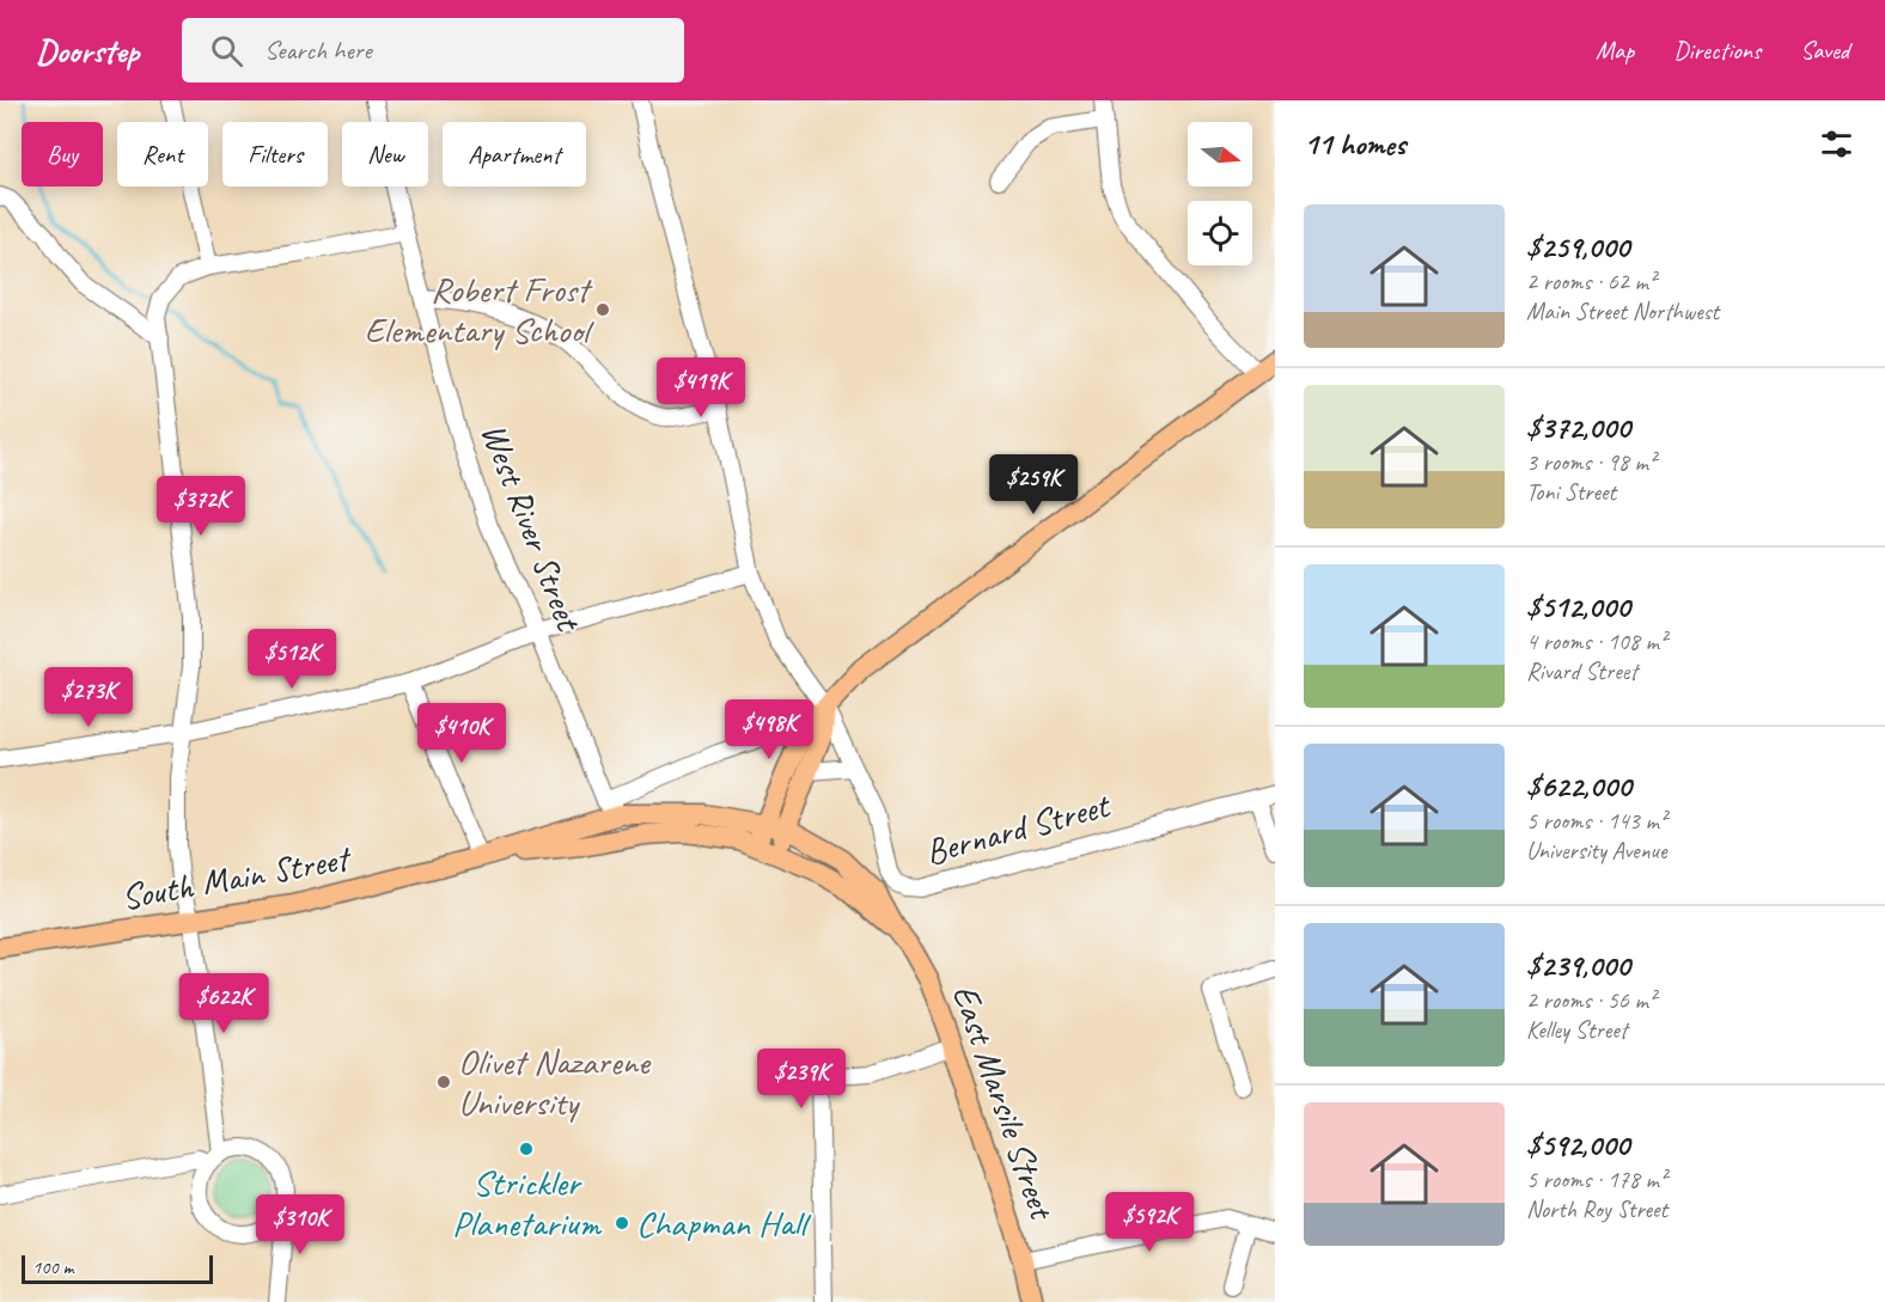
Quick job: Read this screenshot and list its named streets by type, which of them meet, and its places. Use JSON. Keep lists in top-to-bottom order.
{
  "streets": {
    "main road": ["South Main Street", "East Marsile Street"],
    "street": ["West River Street", "Bernard Street"]
  },
  "crossings": [
    ["West River Street", "South Main Street"],
    ["South Main Street", "East Marsile Street"]
  ],
  "places": [
    "Robert Frost Elementary School",
    "Olivet Nazarene University",
    "Strickler Planetarium",
    "Chapman Hall"
  ],
  "scale_bar": "100 m",
  "north": "right",
  "page": {
    "header": "Doorstep",
    "search": "Search here",
    "nav": ["Map", "Directions", "Saved"],
    "heading": "11 homes",
    "chip": [
      "Buy",
      "Rent",
      "Filters",
      "New",
      "Apartment"
    ],
    "list": [
      {
        "name": "$259,000",
        "note": "2 rooms · 62 m² · Main Street Northwest"
      },
      {
        "name": "$372,000",
        "note": "3 rooms · 98 m² · Toni Street"
      },
      {
        "name": "$512,000",
        "note": "4 rooms · 108 m² · Rivard Street"
      },
      {
        "name": "$622,000",
        "note": "5 rooms · 143 m² · University Avenue"
      },
      {
        "name": "$239,000",
        "note": "2 rooms · 56 m² · Kelley Street"
      },
      {
        "name": "$592,000",
        "note": "5 rooms · 178 m² · North Roy Street"
      }
    ],
    "price": [
      "$419K",
      "$259K",
      "$372K",
      "$512K",
      "$273K",
      "$498K",
      "$410K",
      "$622K",
      "$239K",
      "$592K",
      "$310K"
    ],
    "scale": "100 m"
  }
}
